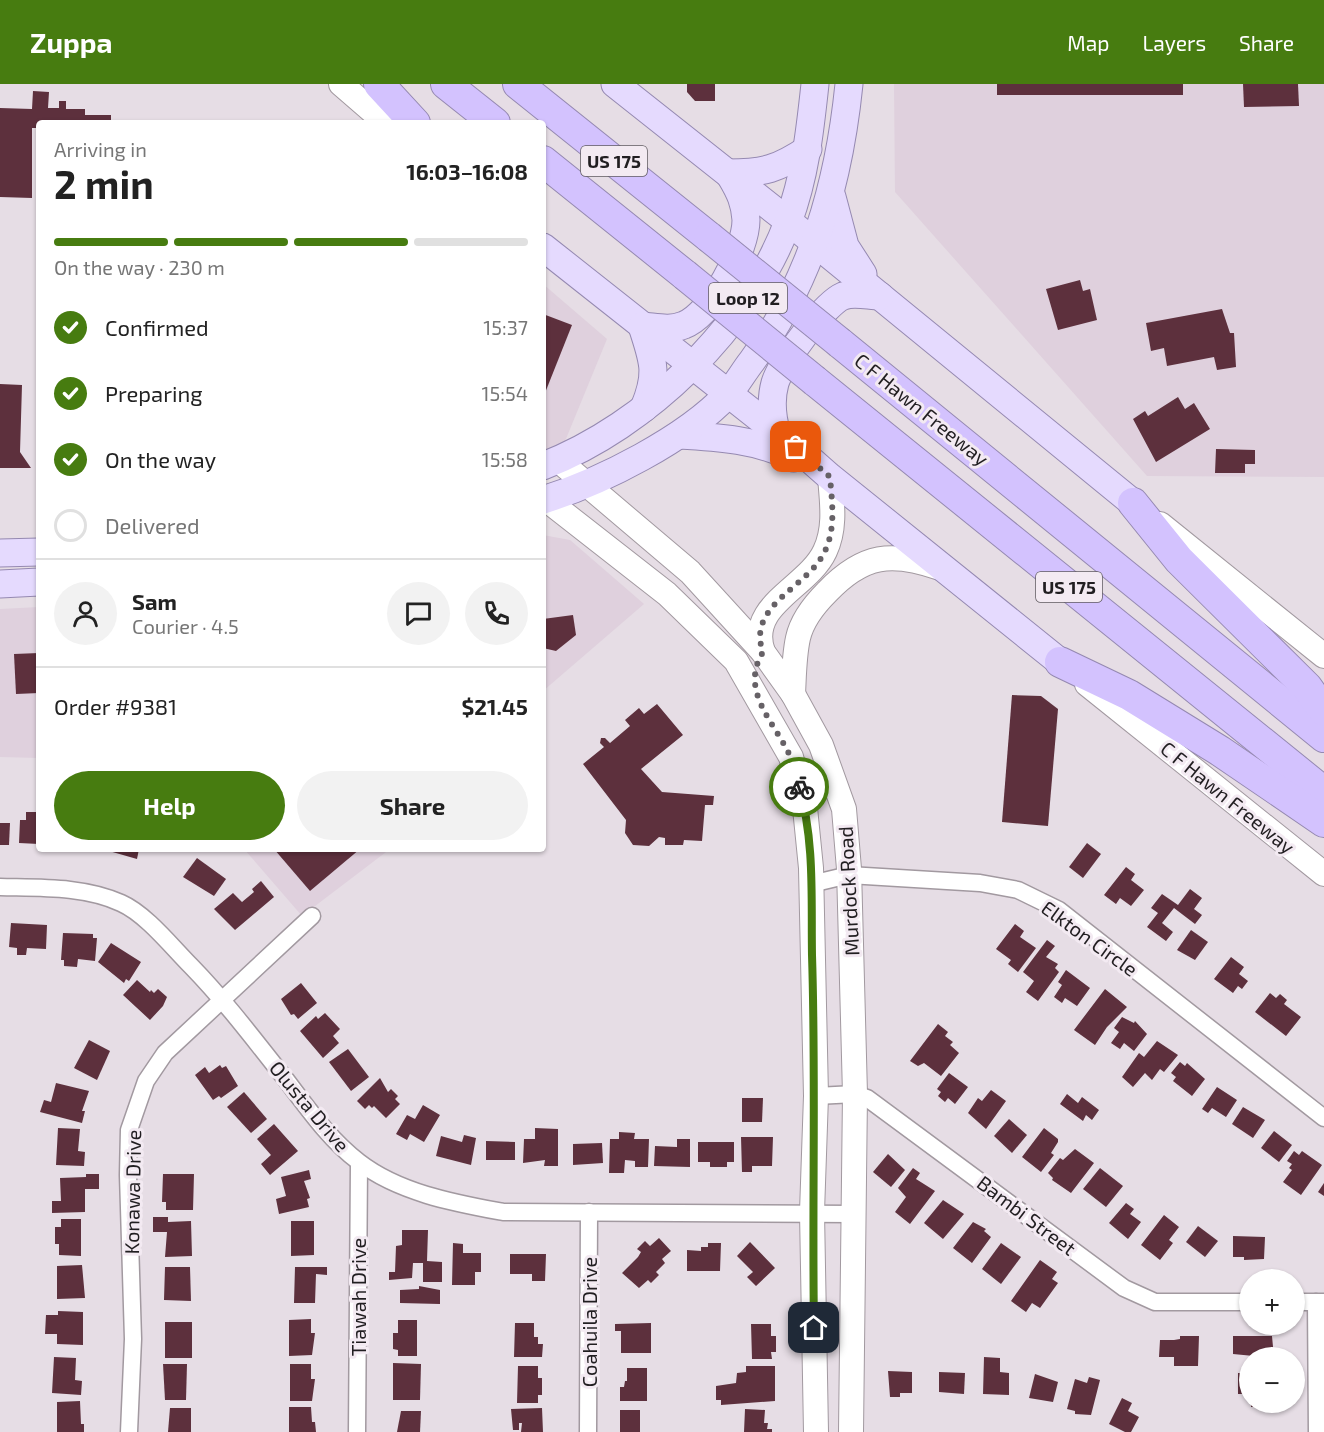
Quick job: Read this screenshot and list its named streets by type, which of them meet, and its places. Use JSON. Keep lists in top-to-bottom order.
{
  "streets": {
    "highway": ["US 175", "C F Hawn Freeway"],
    "main road": ["Loop 12", "Murdock Road"],
    "street": [
      "Elkton Circle",
      "Olusta Drive",
      "Konawa Drive",
      "Bambi Street",
      "Tiawah Drive",
      "Coahuila Drive"
    ]
  },
  "crossings": [
    ["Loop 12", "C F Hawn Freeway"],
    ["Loop 12", "Murdock Road"],
    ["Murdock Road", "Elkton Circle"],
    ["Murdock Road", "Olusta Drive"],
    ["Murdock Road", "Bambi Street"],
    ["Olusta Drive", "Konawa Drive"],
    ["Olusta Drive", "Tiawah Drive"],
    ["Olusta Drive", "Coahuila Drive"]
  ],
  "page": {
    "header": "Zuppa",
    "nav": ["Map", "Layers", "Share"],
    "heading": ["2 min", "Arriving in", "16:03–16:08"],
    "panel": [
      "Sam",
      "Courier · 4.5",
      "Order #9381",
      "$21.45"
    ],
    "bar": "On the way · 230 m",
    "list": [
      ["Confirmed", "15:37"],
      ["Preparing", "15:54"],
      ["On the way", "15:58"],
      "Delivered"
    ],
    "buttons": ["Help", "Share"],
    "map_buttons": ["+", "−"]
  }
}
